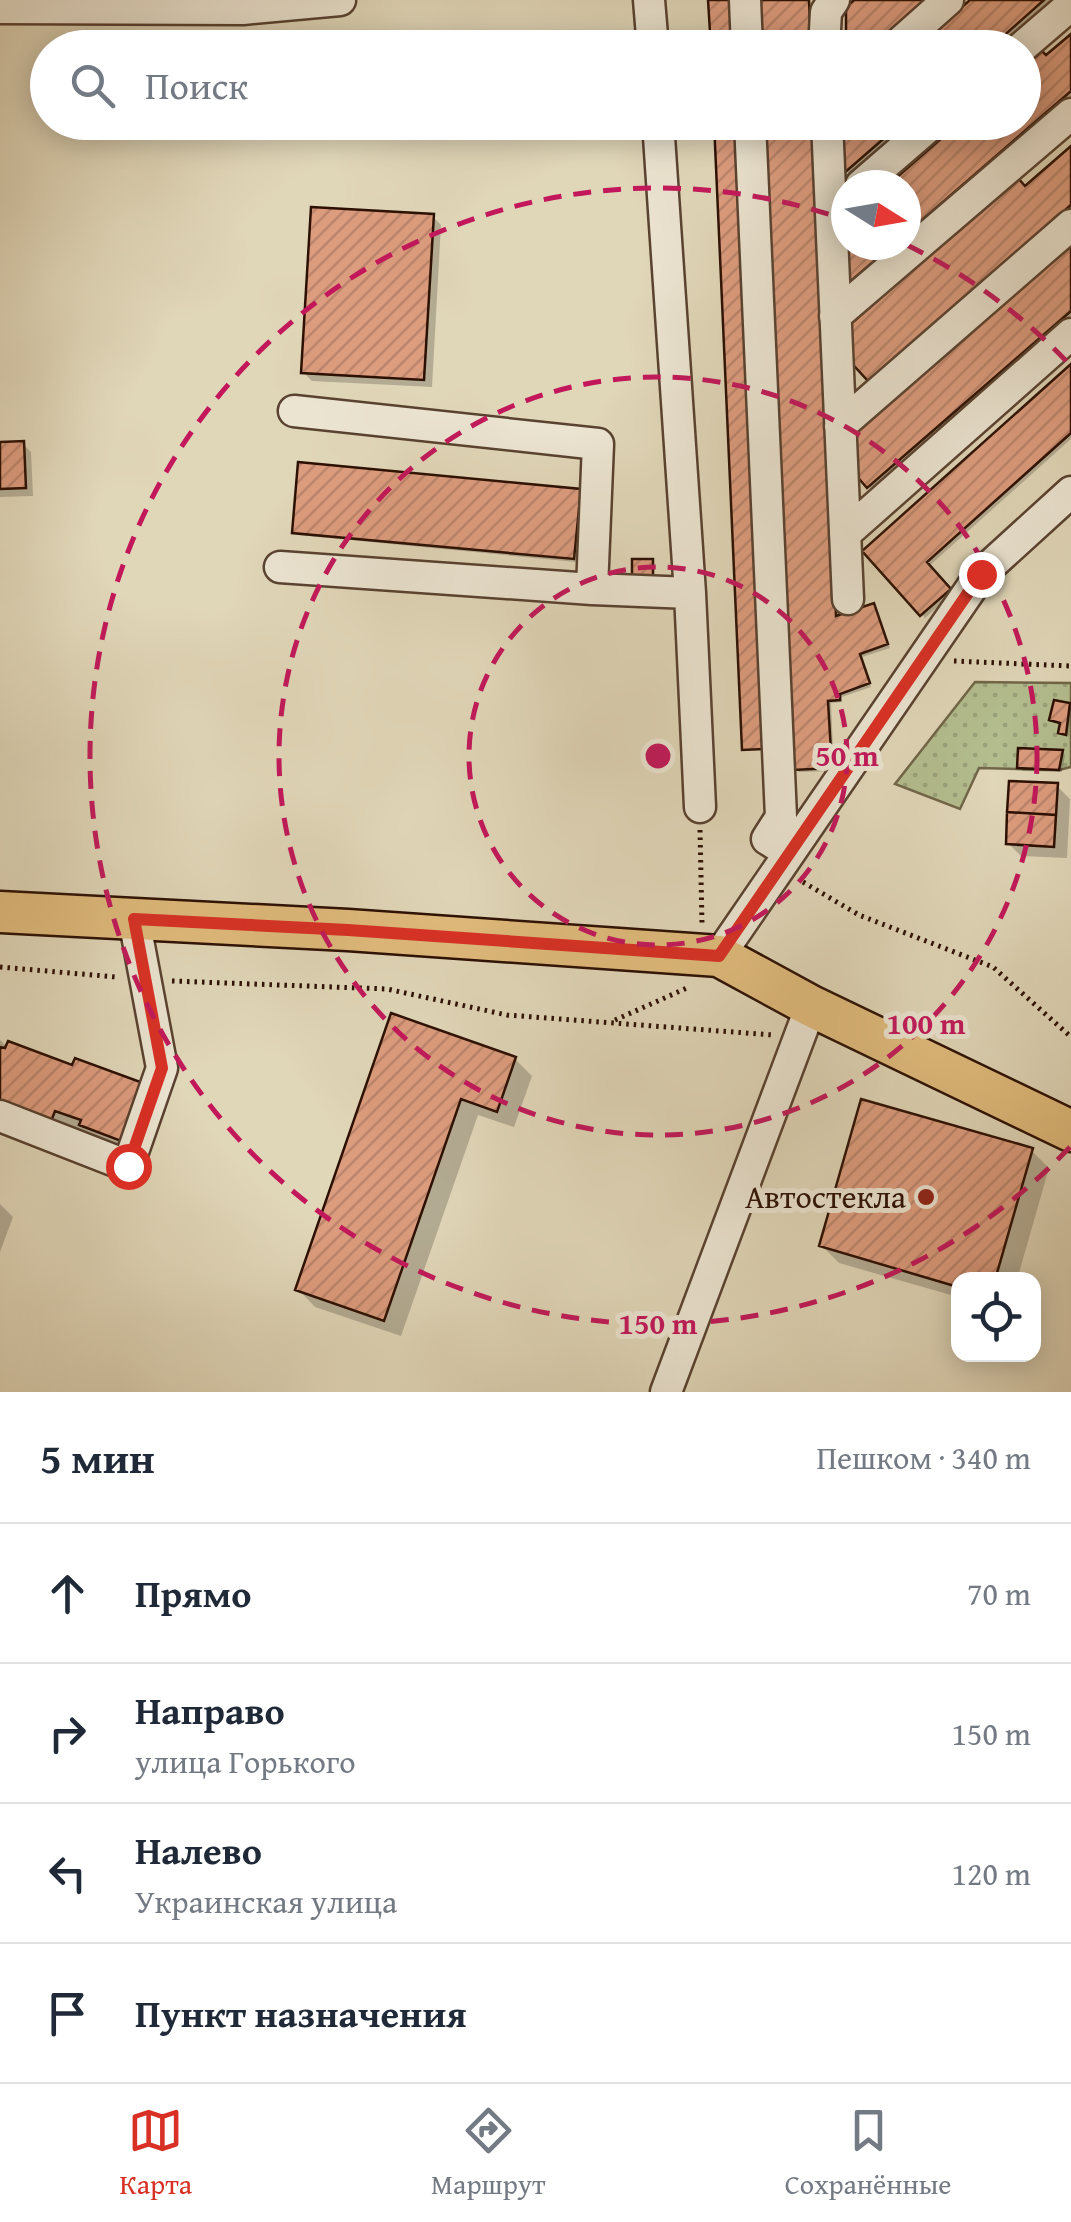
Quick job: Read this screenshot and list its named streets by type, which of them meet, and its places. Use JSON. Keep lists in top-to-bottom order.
{
  "places": ["Автостекла"],
  "north": "right",
  "page": {
    "search": "Поиск",
    "heading": ["5 мин", "Пешком · 340 m"],
    "list": [
      ["Прямо", "70 m"],
      ["Направо", "улица Горького", "150 m"],
      ["Налево", "Украинская улица", "120 m"],
      "Пункт назначения"
    ],
    "nav": ["Карта", "Маршрут", "Сохранённые"]
  },
  "rings": ["50 m", "100 m", "150 m"]
}
